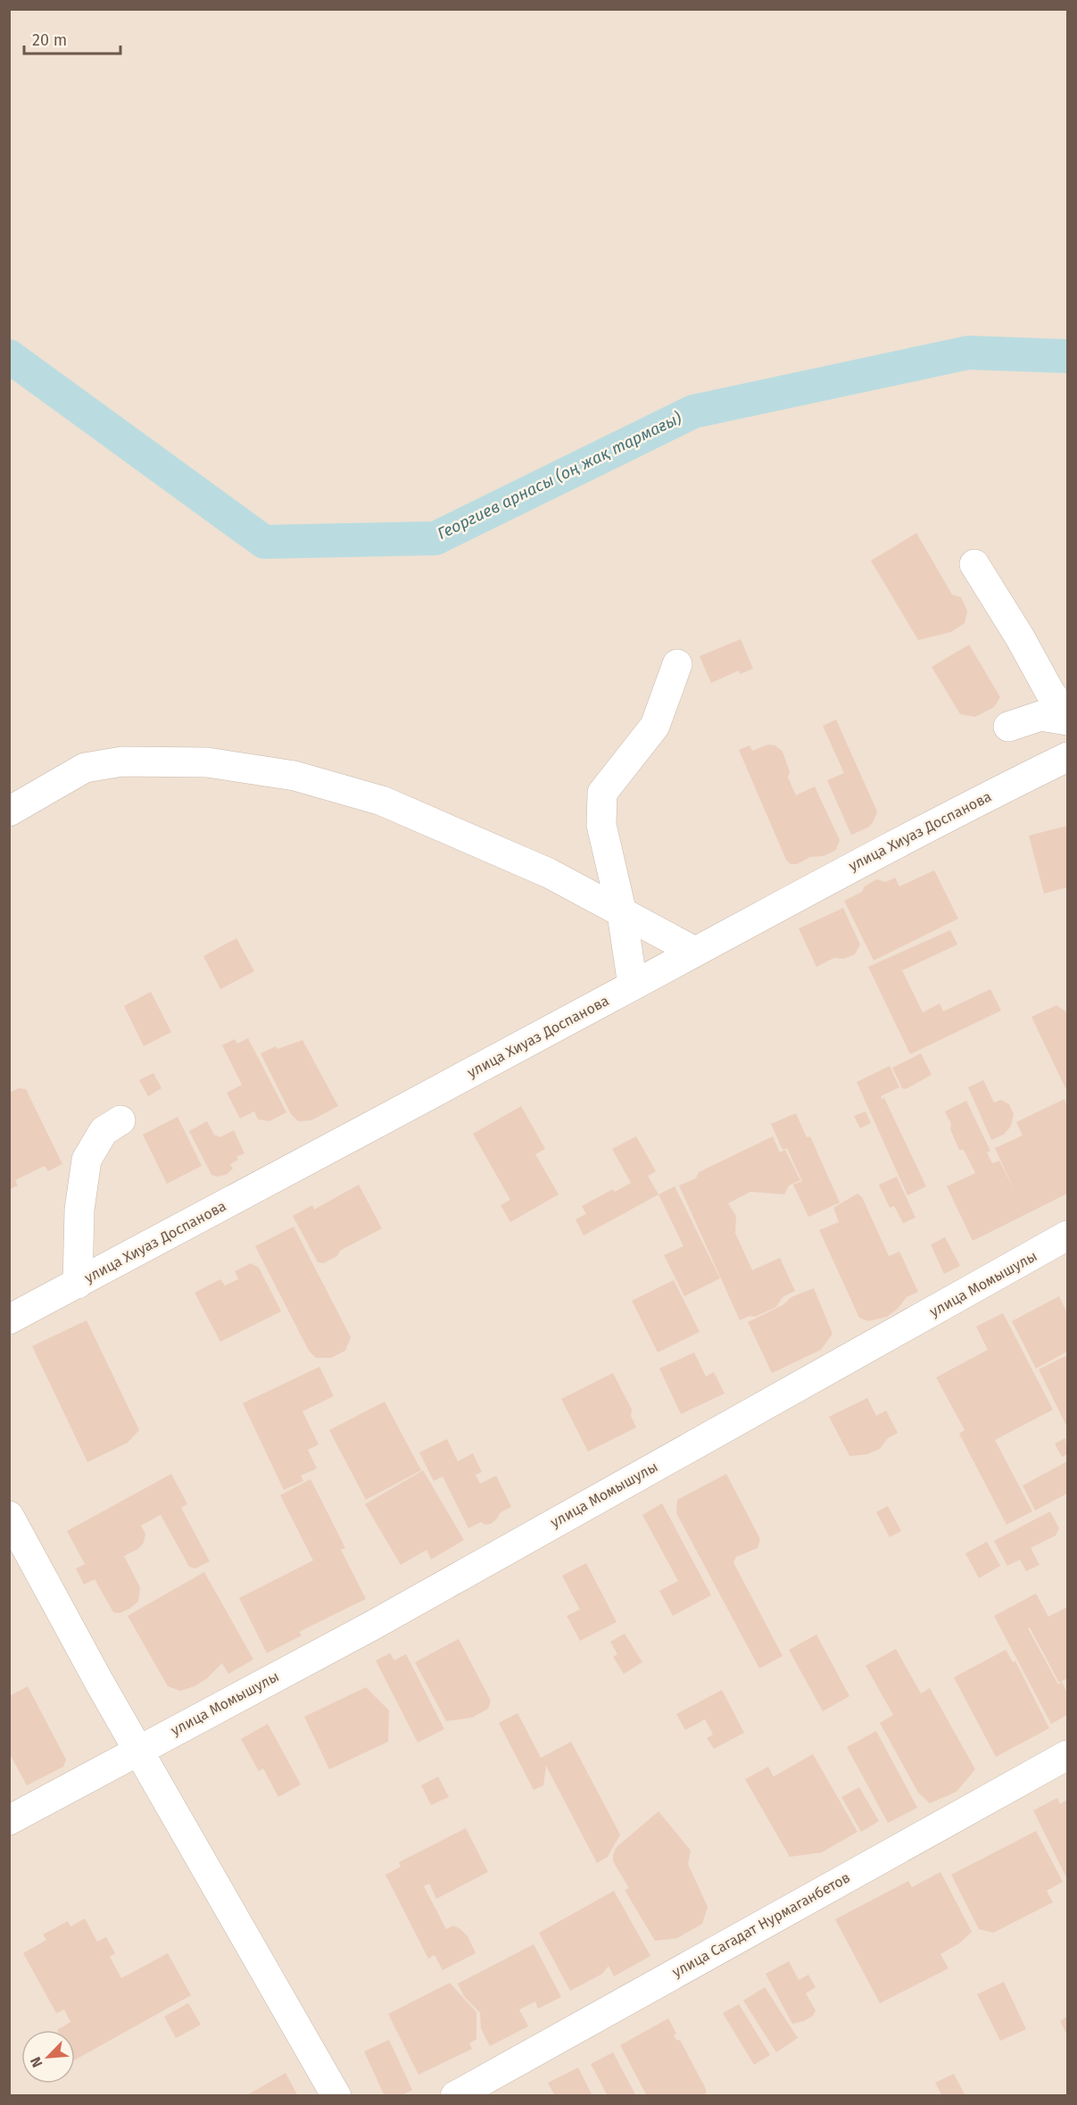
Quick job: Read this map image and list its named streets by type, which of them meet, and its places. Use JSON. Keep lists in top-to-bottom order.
{
  "streets": {
    "street": ["улица Хиуаз Доспанова", "улица Момышулы", "улица Сагадат Нурмаганбетов"]
  },
  "water": ["Георгиев арнасы (оң жақ тармағы)"],
  "scale_bar": "20 m",
  "north": "bottom left"
}
